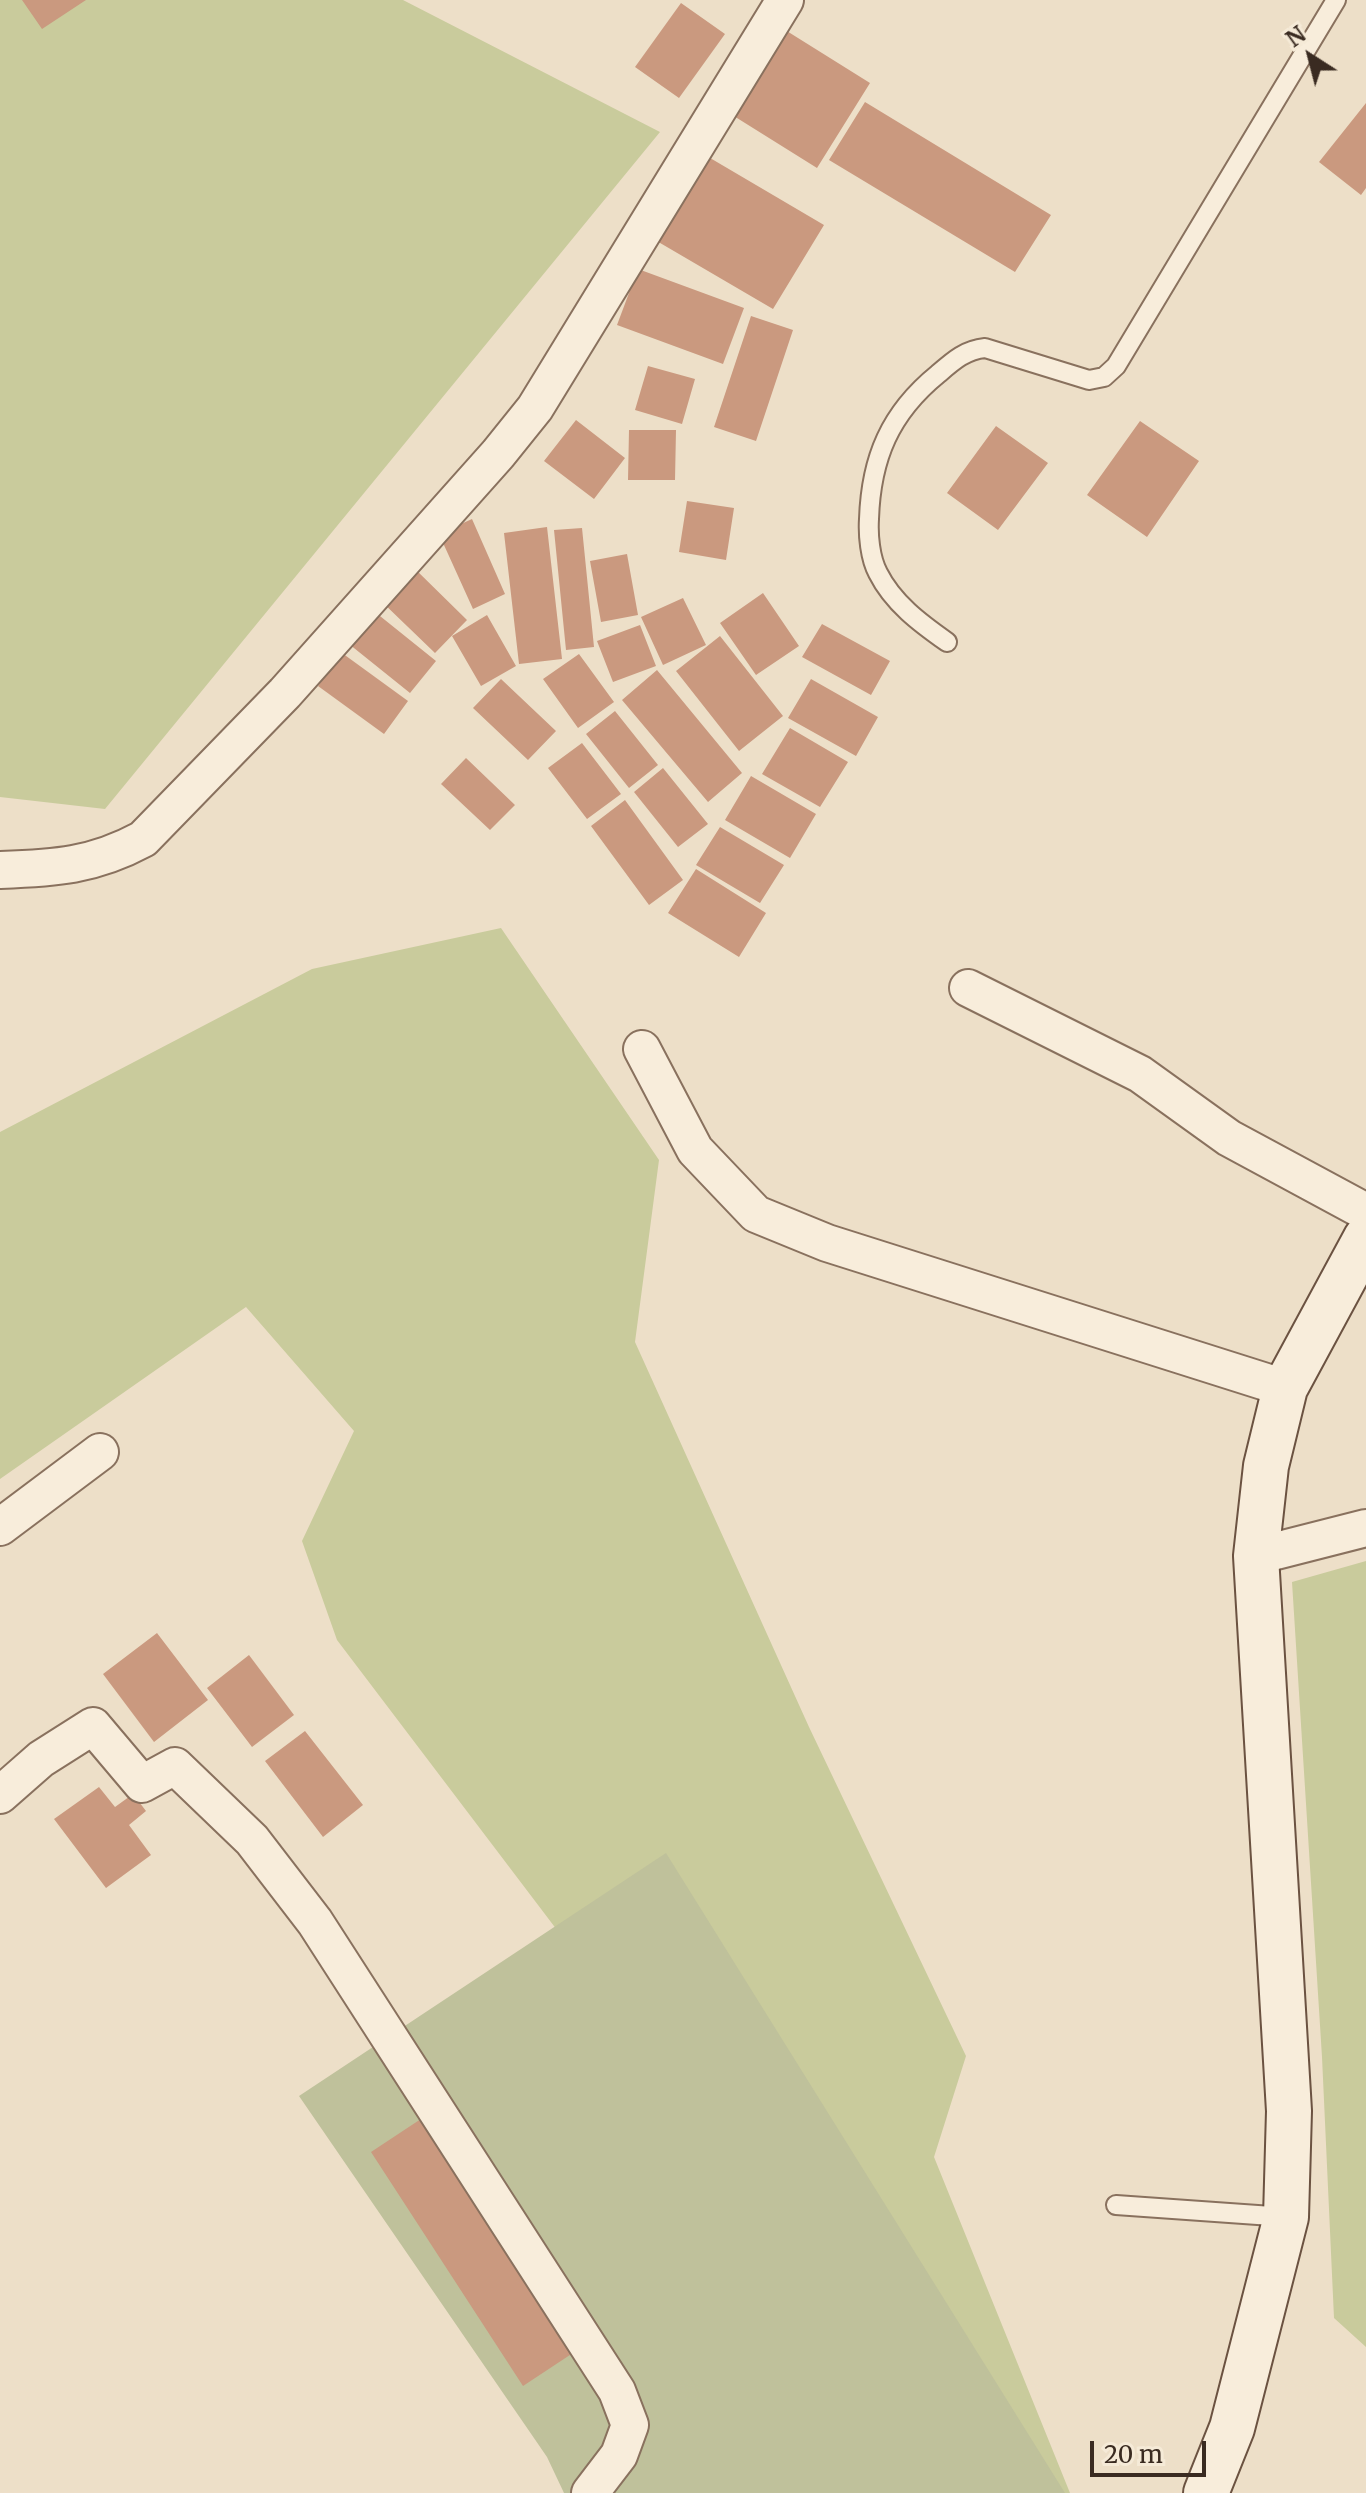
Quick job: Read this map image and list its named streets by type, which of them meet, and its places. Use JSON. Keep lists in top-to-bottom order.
{
  "scale_bar": "20 m",
  "north": "top left"
}
